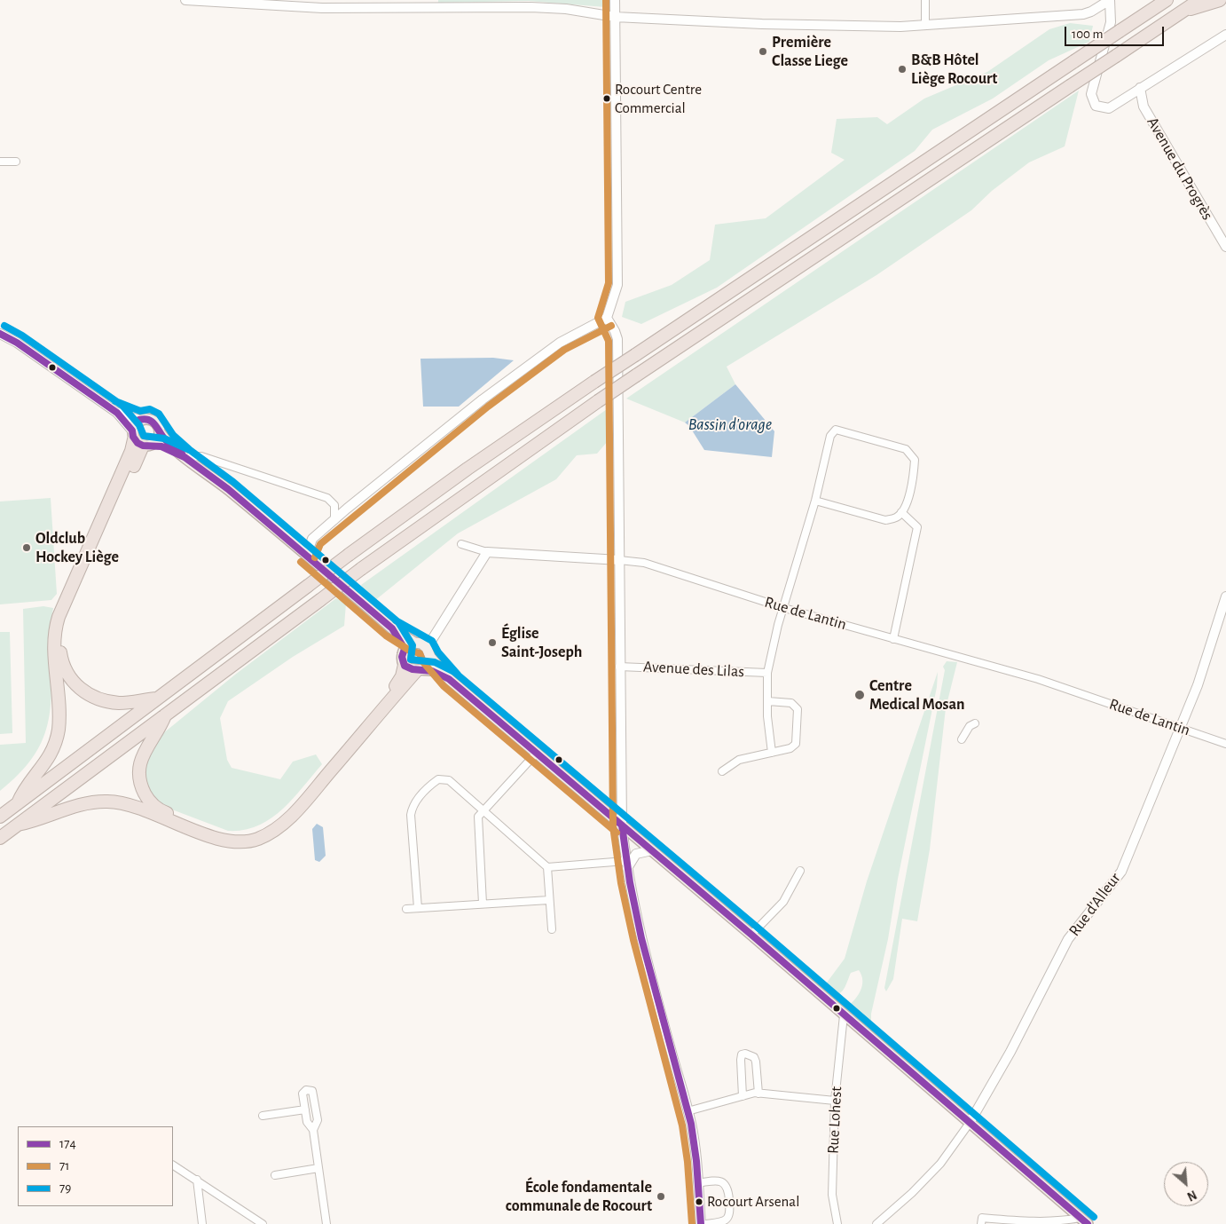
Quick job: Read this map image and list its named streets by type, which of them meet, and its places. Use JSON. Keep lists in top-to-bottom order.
{
  "streets": {
    "street": [
      "Avenue du Progrès",
      "Rue de Lantin",
      "Avenue des Lilas",
      "Rue d'Alleur",
      "Rue Lohest"
    ]
  },
  "crossings": [
    ["Rue de Lantin", "Avenue des Lilas"],
    ["Rue de Lantin", "Rue d'Alleur"]
  ],
  "water": ["Bassin d'orage"],
  "places": [
    "Première Classe Liege",
    "B&B Hôtel Liège Rocourt",
    "Rocourt Centre Commercial",
    "Oldclub Hockey Liège",
    "Église Saint-Joseph",
    "Centre Medical Mosan",
    "École fondamentale communale de Rocourt",
    "Rocourt Arsenal"
  ],
  "lines": ["transit line 71", "transit line 79", "transit line 174"],
  "legend": ["174", "71", "79"],
  "scale_bar": "100 m",
  "north": "bottom right"
}
